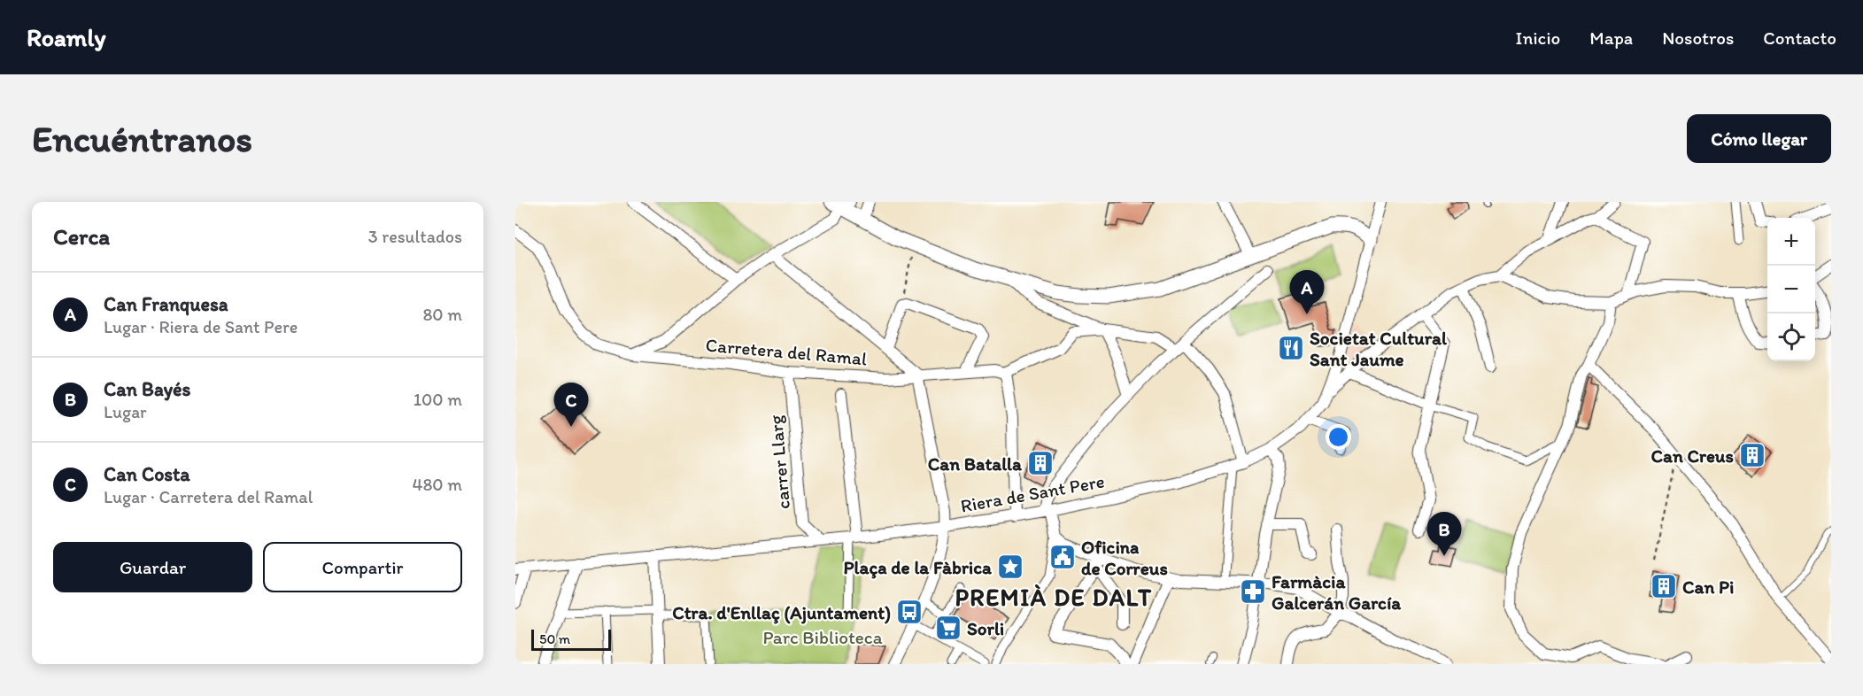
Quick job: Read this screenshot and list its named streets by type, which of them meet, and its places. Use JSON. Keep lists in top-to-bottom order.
{
  "streets": {
    "street": ["Carretera del Ramal", "carrer Llarg", "Riera de Sant Pere"]
  },
  "crossings": [
    ["Carretera del Ramal", "carrer Llarg"],
    ["carrer Llarg", "Riera de Sant Pere"]
  ],
  "districts": ["PREMIÀ DE DALT"],
  "parks": ["Parc Biblioteca"],
  "places": {
    "restaurant": ["Societat Cultural Sant Jaume"],
    "building": ["Can Creus", "Can Batalla", "Can Pi"],
    "public building": ["Oficina de Correus"],
    "place": ["Plaça de la Fàbrica"],
    "pharmacy": ["Farmàcia Galcerán García"],
    "bus stop": ["Ctra. d'Enllaç (Ajuntament)"],
    "supermarket": ["Sorli"]
  },
  "scale_bar": "50 m",
  "page": {
    "header": "Roamly",
    "nav": [
      "Inicio",
      "Mapa",
      "Nosotros",
      "Contacto"
    ],
    "buttons": [
      "Cómo llegar",
      ["Guardar", "Compartir"]
    ],
    "title": "Encuéntranos",
    "heading": ["Cerca", "3 resultados"],
    "map_buttons": ["+", "−"],
    "pins": ["A", "C", "B"],
    "list": [
      {
        "mark": "A",
        "name": "Can Franquesa",
        "note": "Lugar · Riera de Sant Pere",
        "value": "80 m"
      },
      {
        "mark": "B",
        "name": "Can Bayés",
        "note": "Lugar",
        "value": "100 m"
      },
      {
        "mark": "C",
        "name": "Can Costa",
        "note": "Lugar · Carretera del Ramal",
        "value": "480 m"
      }
    ],
    "scale": "50 m"
  }
}
